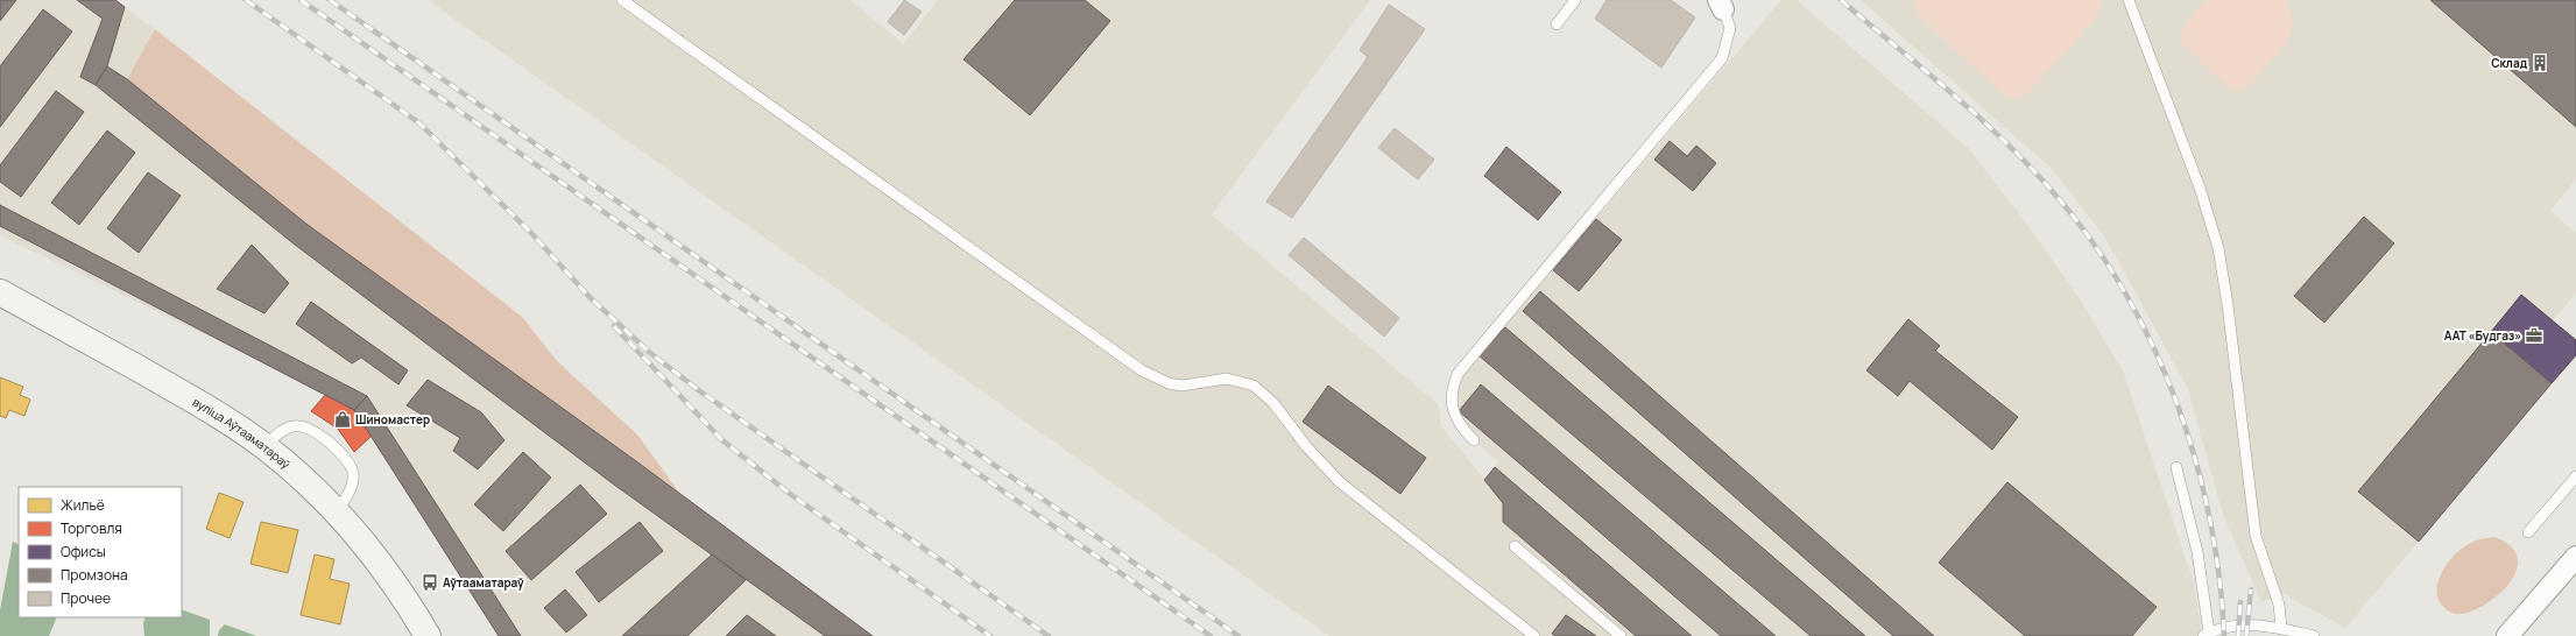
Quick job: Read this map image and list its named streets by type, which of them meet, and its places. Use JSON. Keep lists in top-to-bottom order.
{
  "streets": {
    "main road": ["вуліца Аўтааматараў"]
  },
  "places": {
    "building": ["Склад"],
    "office": ["ААТ «Будгаз»"],
    "shop": ["Шиномастер"],
    "bus stop": ["Аўтааматараў"]
  },
  "legend": [
    "Жильё",
    "Торговля",
    "Офисы",
    "Промзона",
    "Прочее"
  ]
}
